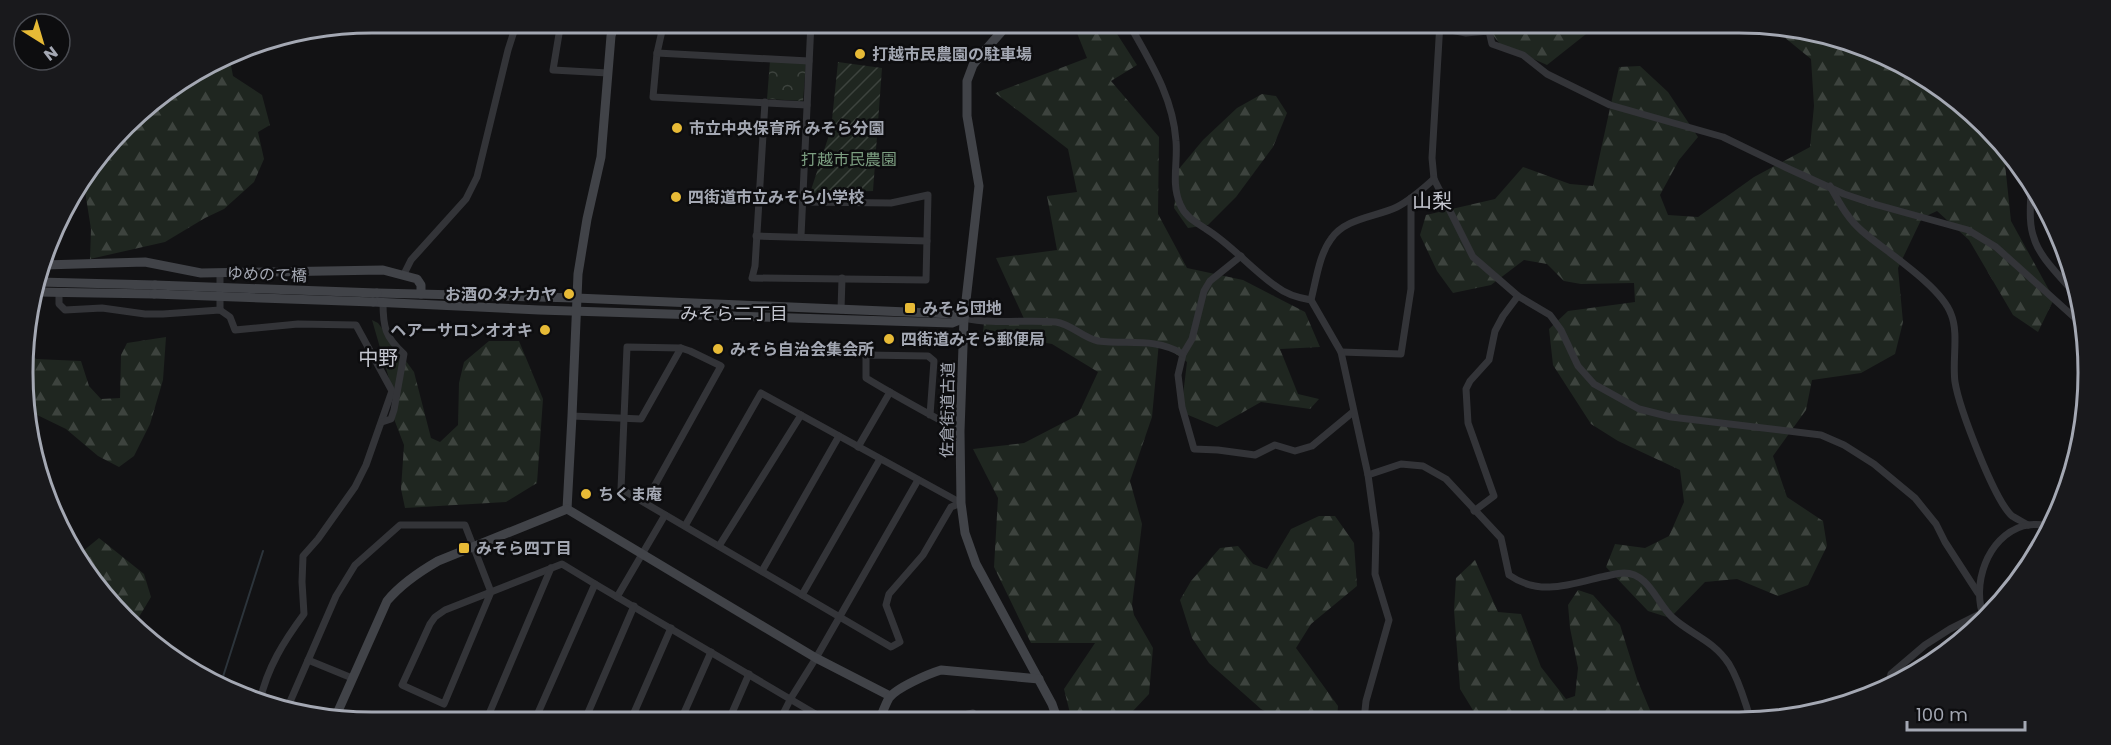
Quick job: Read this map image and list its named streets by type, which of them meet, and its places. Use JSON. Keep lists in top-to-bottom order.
{
  "streets": {
    "street": ["ゆめのて橋", "佐倉街道古道"]
  },
  "districts": ["山梨", "みそら二丁目", "中野"],
  "parks": ["打越市民農園"],
  "places": {
    "other": [
      "打越市民農園の駐車場",
      "市立中央保育所 みそら分園",
      "四街道市立みそら小学校",
      "お酒のタナカヤ",
      "ヘアーサロンオオキ",
      "四街道みそら郵便局",
      "みそら自治会集会所",
      "ちくま庵"
    ],
    "transit": ["みそら団地", "みそら四丁目"]
  },
  "scale_bar": "100 m",
  "north": "bottom right"
}
